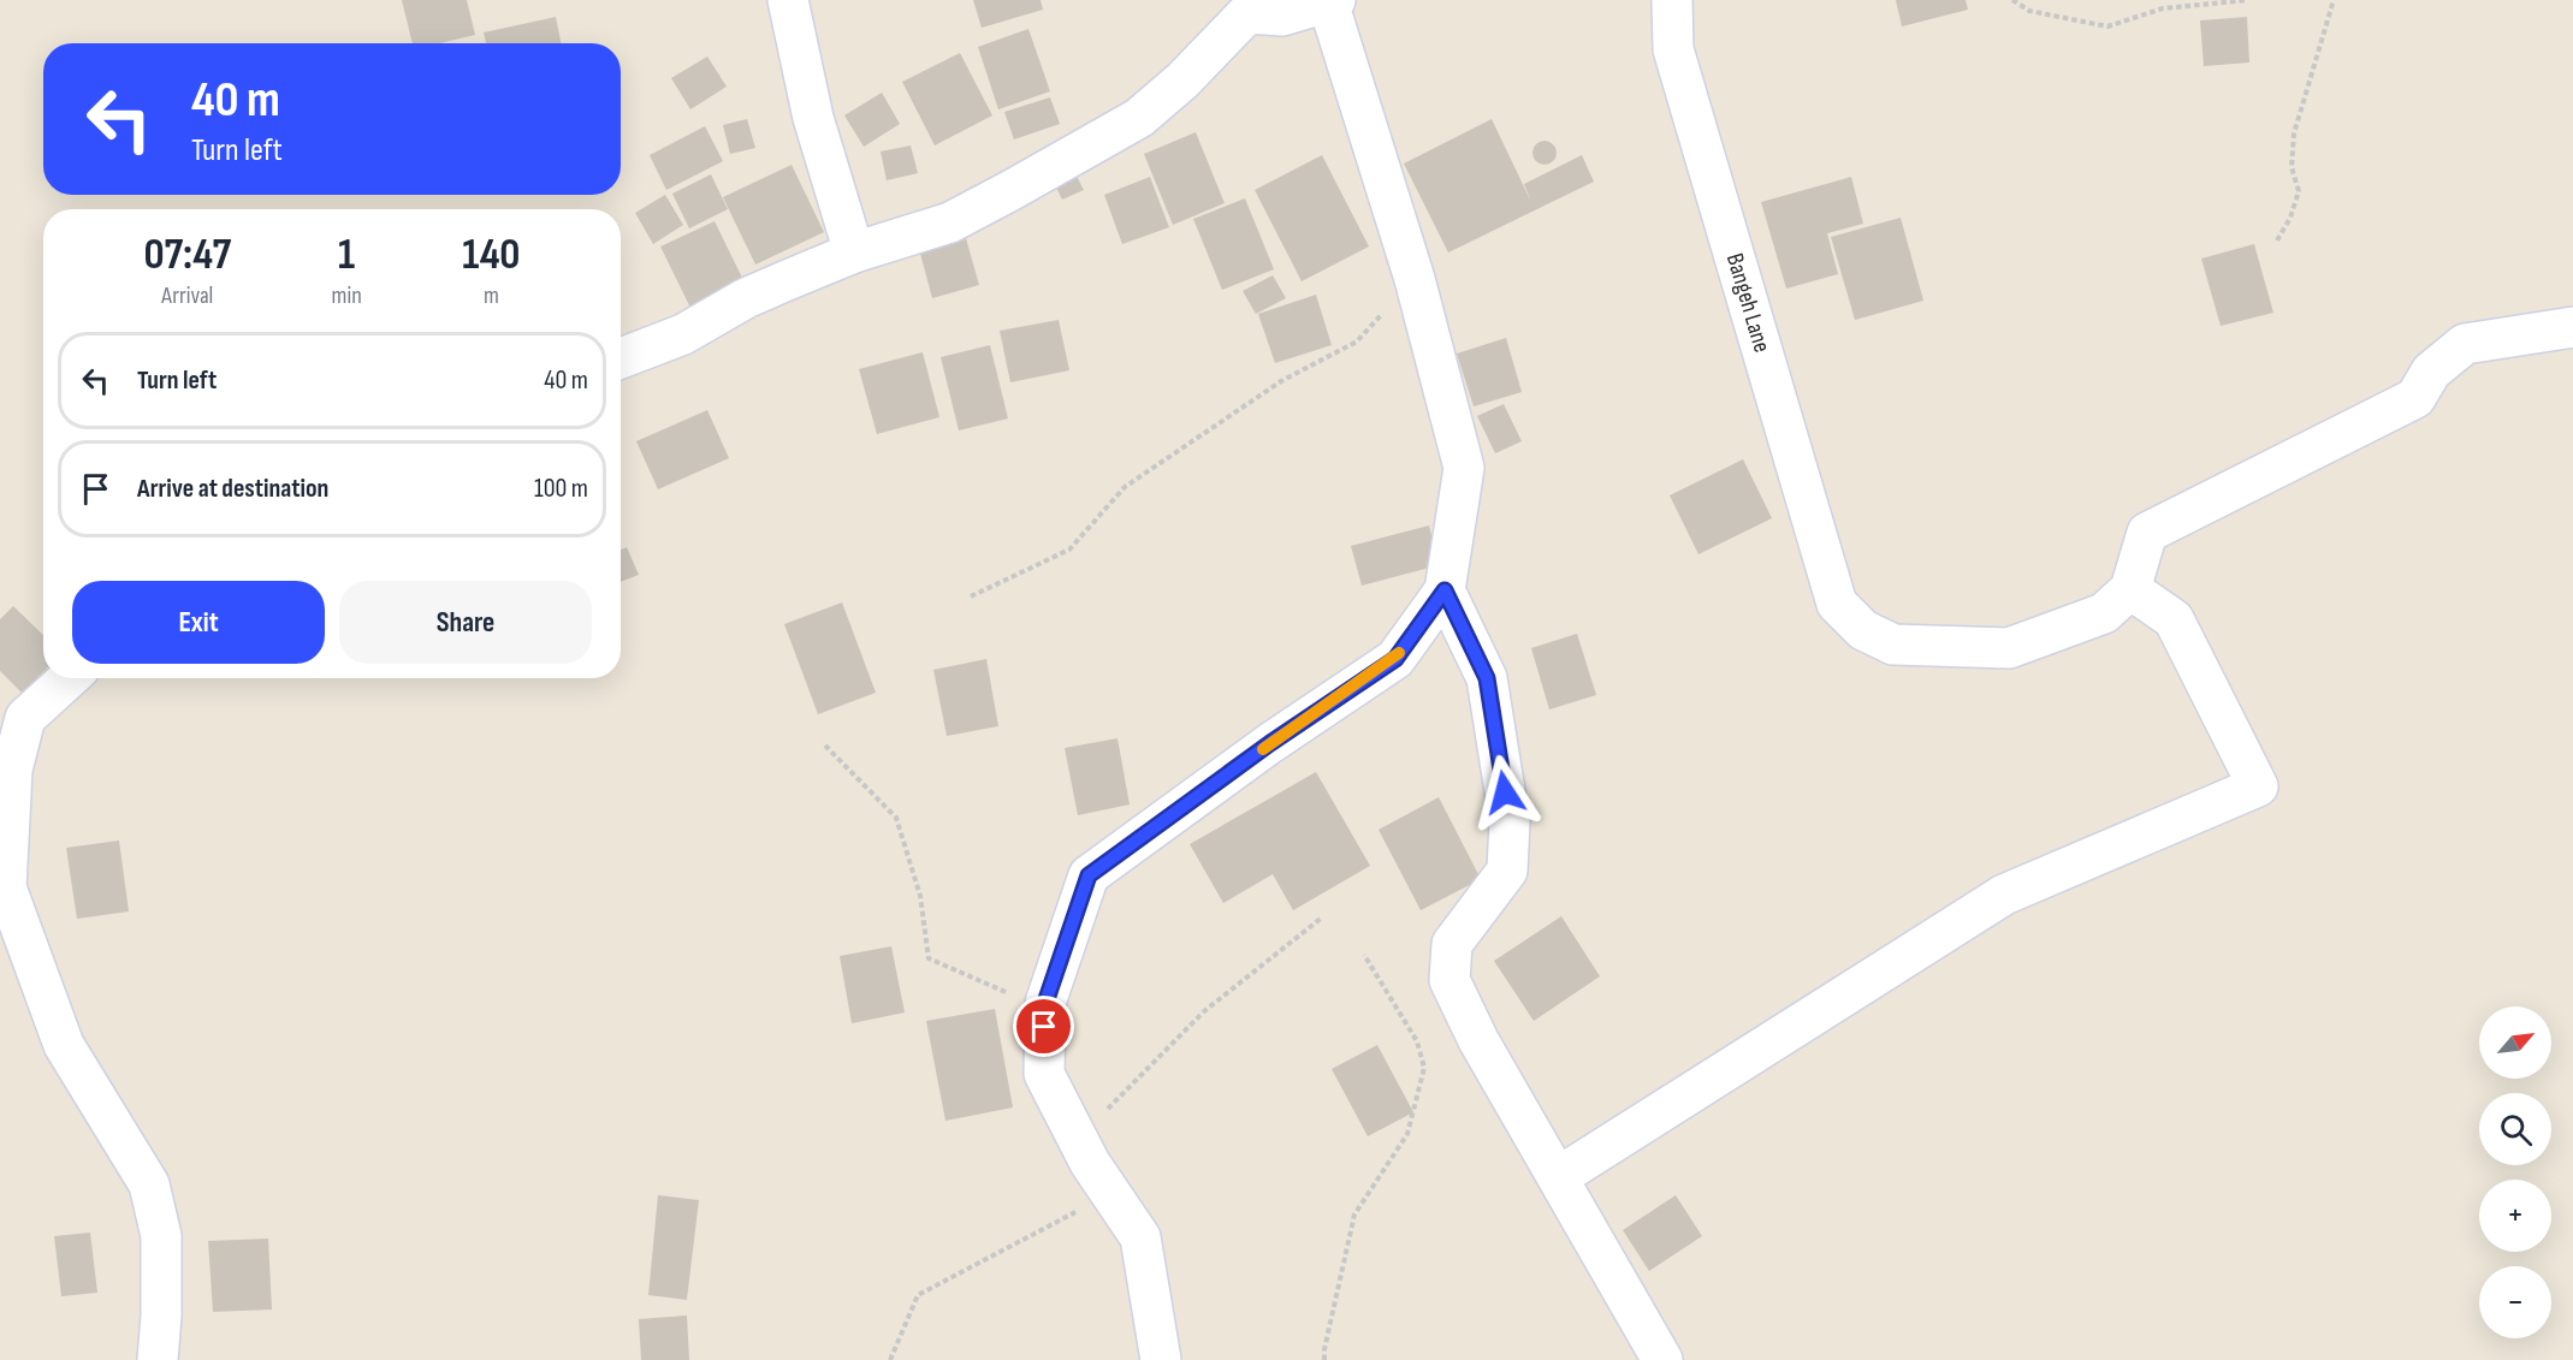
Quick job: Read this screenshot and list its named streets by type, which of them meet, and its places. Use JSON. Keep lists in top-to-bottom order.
{
  "streets": {
    "street": ["Bangeh Lane"]
  },
  "north": "top right",
  "page": {
    "turn": ["40 m", "Turn left"],
    "eta": [
      "07:47",
      "Arrival",
      "1",
      "min",
      "140",
      "m"
    ],
    "list": [
      {
        "name": "Turn left",
        "value": "40 m"
      },
      {
        "name": "Arrive at destination",
        "value": "100 m"
      }
    ],
    "buttons": ["Exit", "Share"],
    "map_buttons": ["+", "−"]
  }
}
